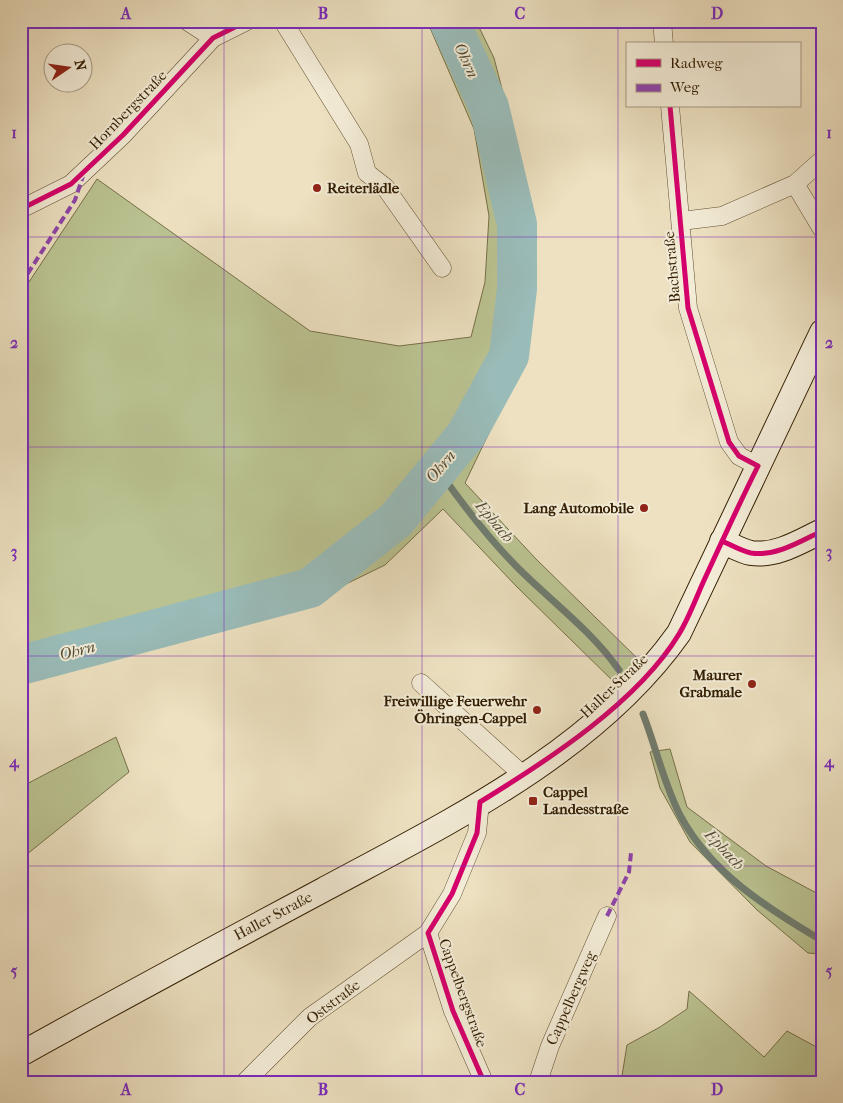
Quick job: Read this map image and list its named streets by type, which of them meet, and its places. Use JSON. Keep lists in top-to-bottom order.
{
  "streets": {
    "main road": ["Haller Straße"],
    "street": [
      "Hornbergstraße",
      "Bachstraße",
      "Cappelbergstraße",
      "Cappelbergweg",
      "Oststraße"
    ]
  },
  "crossings": [
    ["Bachstraße", "Haller Straße"],
    ["Haller Straße", "Cappelbergstraße"],
    ["Cappelbergstraße", "Oststraße"]
  ],
  "water": ["Ohrn", "Epbach"],
  "places": {
    "other": [
      "Reiterlädle",
      "Lang Automobile",
      "Maurer Grabmale",
      "Freiwillige Feuerwehr Öhringen-Cappel"
    ],
    "transit": ["Cappel Landesstraße"]
  },
  "legend": ["Radweg", "Weg"],
  "north": "right",
  "grid": {
    "columns": [
      "A",
      "B",
      "C",
      "D"
    ],
    "rows": [
      "1",
      "2",
      "3",
      "4",
      "5"
    ]
  }
}
